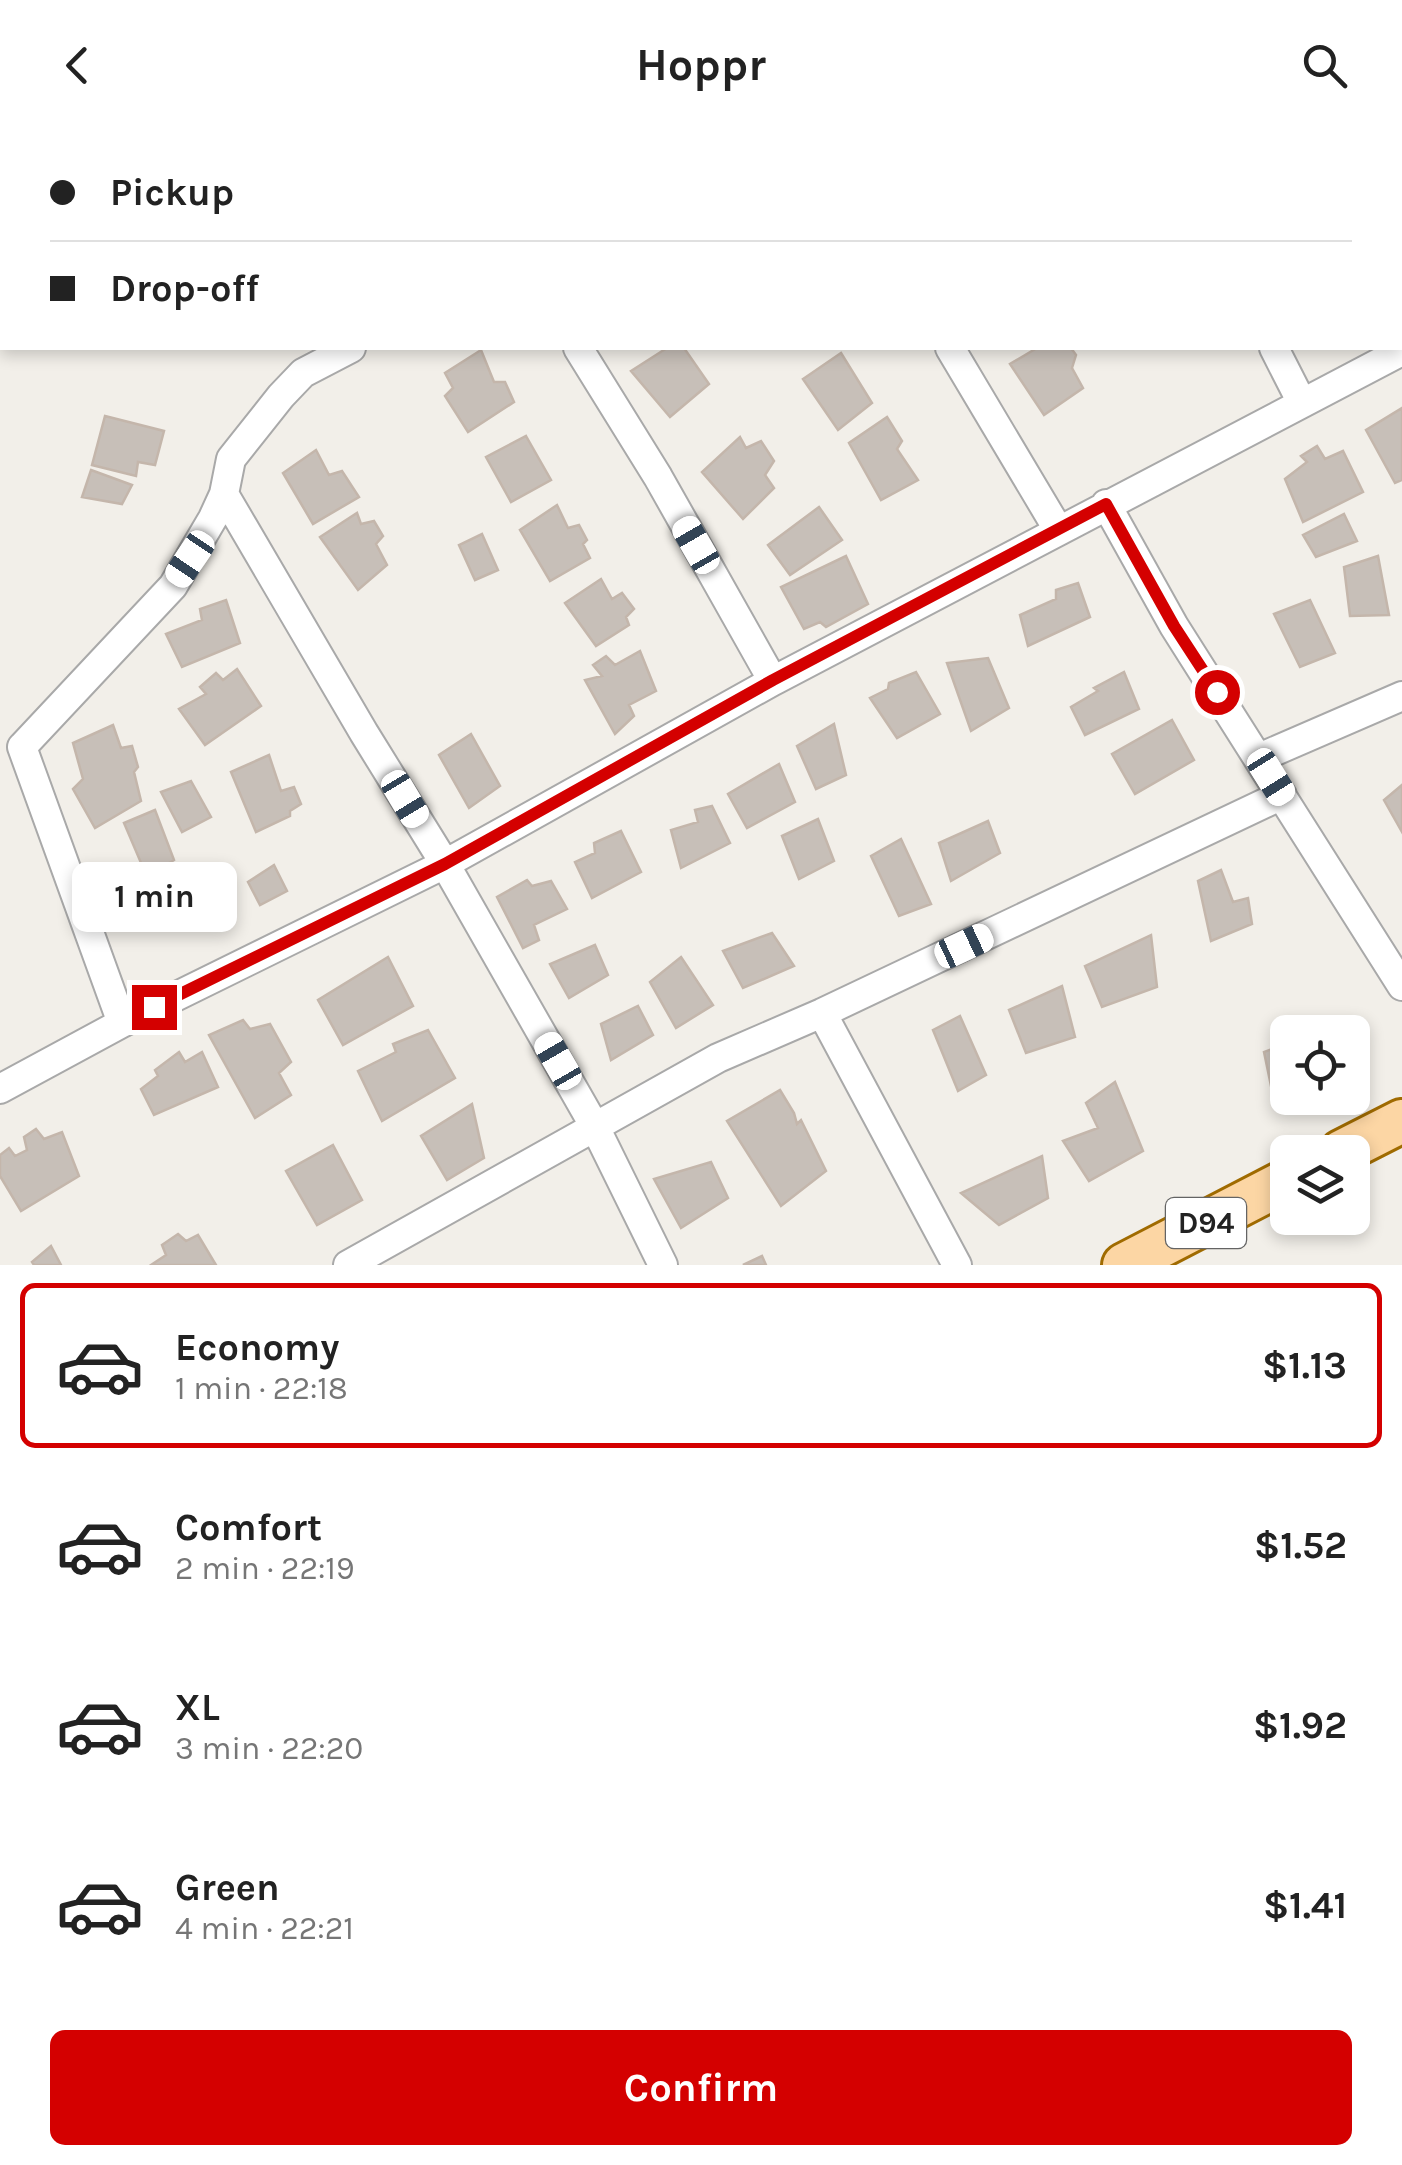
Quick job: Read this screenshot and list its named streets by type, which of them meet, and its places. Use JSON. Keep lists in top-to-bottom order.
{
  "streets": {
    "main road": ["D94"]
  },
  "page": {
    "header": "Hoppr",
    "banner": ["Pickup", "Drop-off"],
    "bubble": "1 min",
    "list": [
      {
        "name": "Economy",
        "note": "1 min · 22:18",
        "value": "$1.13"
      },
      {
        "name": "Comfort",
        "note": "2 min · 22:19",
        "value": "$1.52"
      },
      {
        "name": "XL",
        "note": "3 min · 22:20",
        "value": "$1.92"
      },
      {
        "name": "Green",
        "note": "4 min · 22:21",
        "value": "$1.41"
      }
    ],
    "buttons": "Confirm"
  }
}
